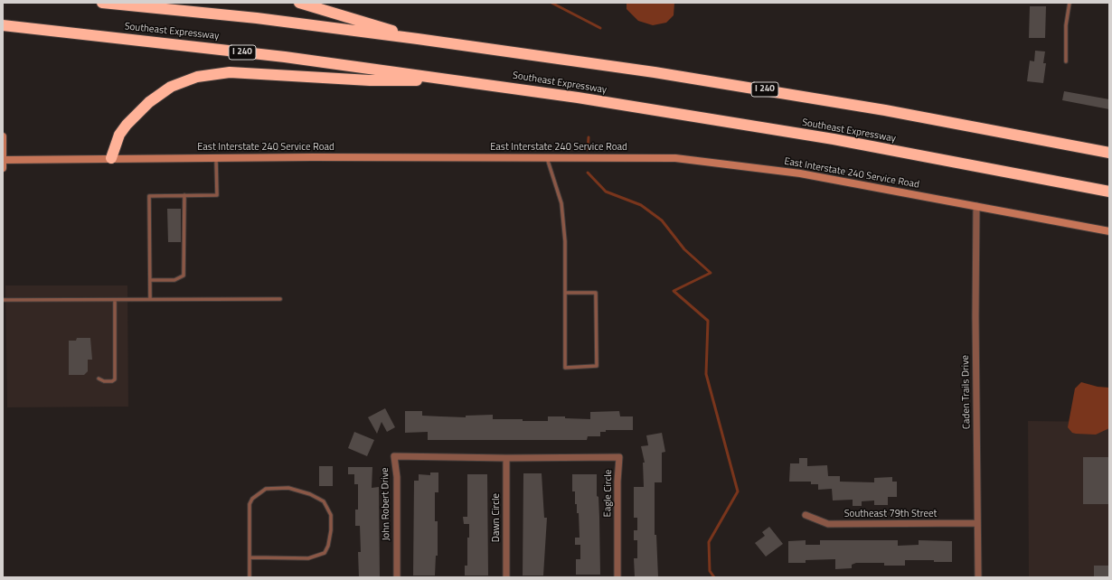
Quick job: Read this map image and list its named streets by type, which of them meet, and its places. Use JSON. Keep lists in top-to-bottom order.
{
  "streets": {
    "highway": ["Southeast Expressway", "I 240"],
    "street": [
      "East Interstate 240 Service Road",
      "Caden Trails Drive",
      "Eagle Circle",
      "John Robert Drive",
      "Southeast 79th Street",
      "Dawn Circle"
    ]
  },
  "crossings": [
    ["East Interstate 240 Service Road", "Caden Trails Drive"],
    ["Caden Trails Drive", "Southeast 79th Street"],
    ["Eagle Circle", "John Robert Drive"],
    ["Eagle Circle", "Dawn Circle"],
    ["John Robert Drive", "Dawn Circle"]
  ]
}
